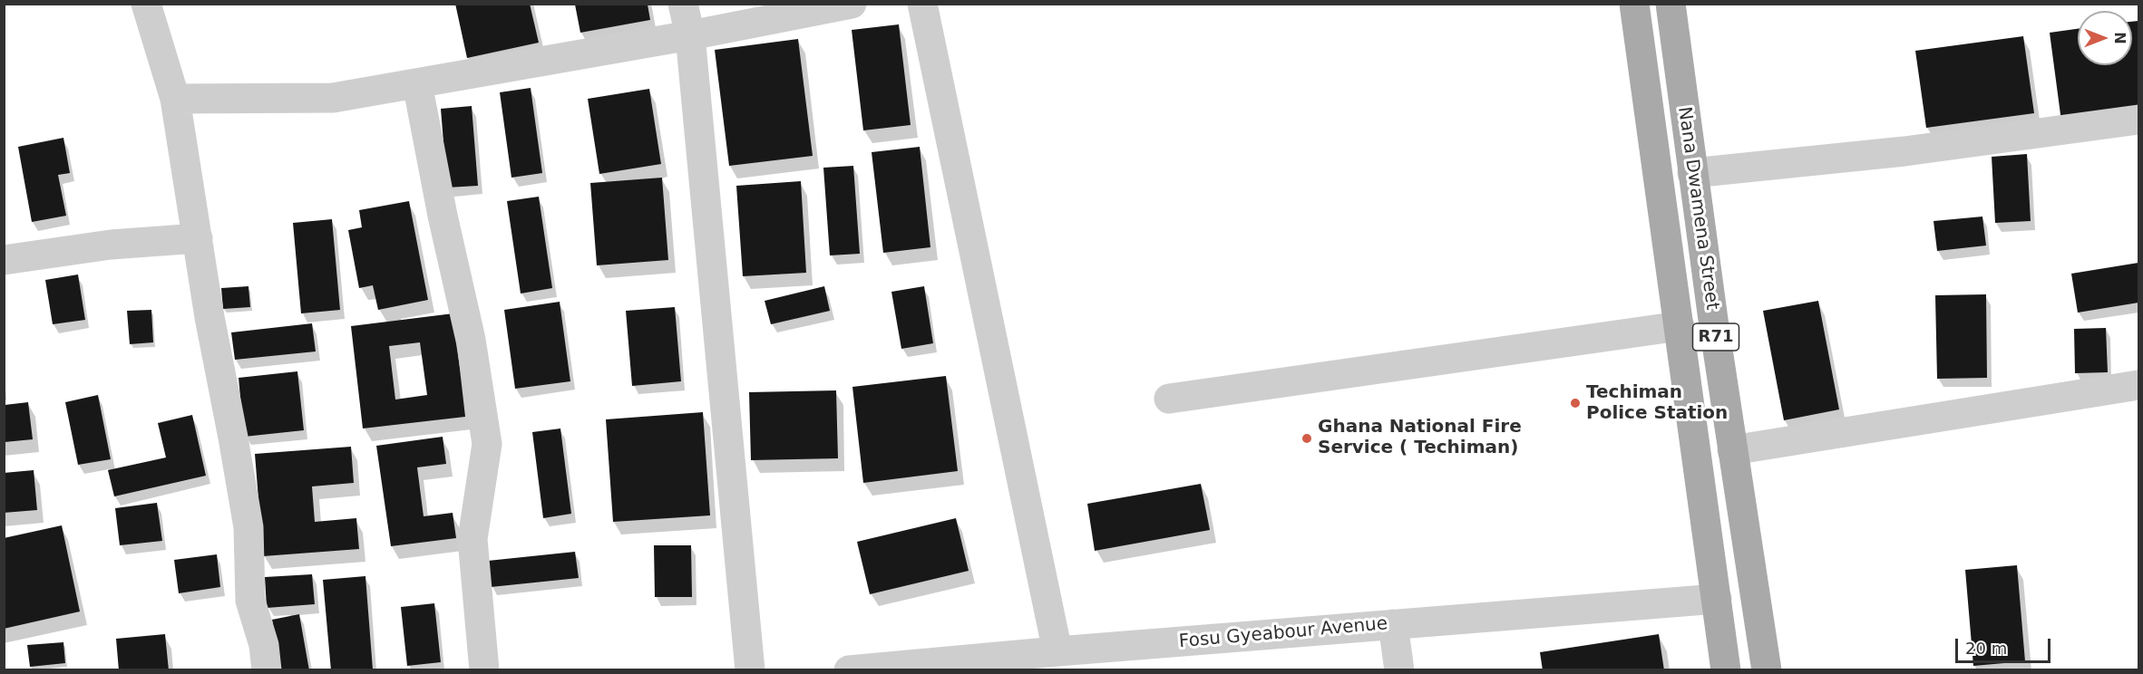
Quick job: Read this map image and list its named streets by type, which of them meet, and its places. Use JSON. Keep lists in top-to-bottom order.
{
  "streets": {
    "main road": ["Nana Dwamena Street", "R71"],
    "street": ["Fosu Gyeabour Avenue"]
  },
  "crossings": [
    ["Nana Dwamena Street", "Fosu Gyeabour Avenue"]
  ],
  "places": ["Techiman Police Station", "Ghana National Fire Service ( Techiman)"],
  "scale_bar": "20 m",
  "north": "right"
}
